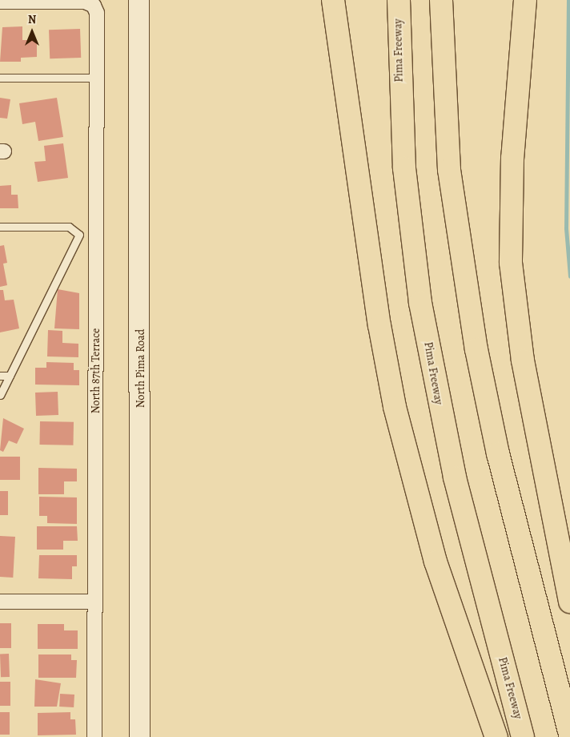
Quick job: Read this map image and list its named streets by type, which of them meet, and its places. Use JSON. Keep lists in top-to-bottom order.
{
  "streets": {
    "highway": ["Pima Freeway"],
    "main road": ["North Pima Road"],
    "street": ["North 87th Terrace"]
  },
  "north": "top"
}
